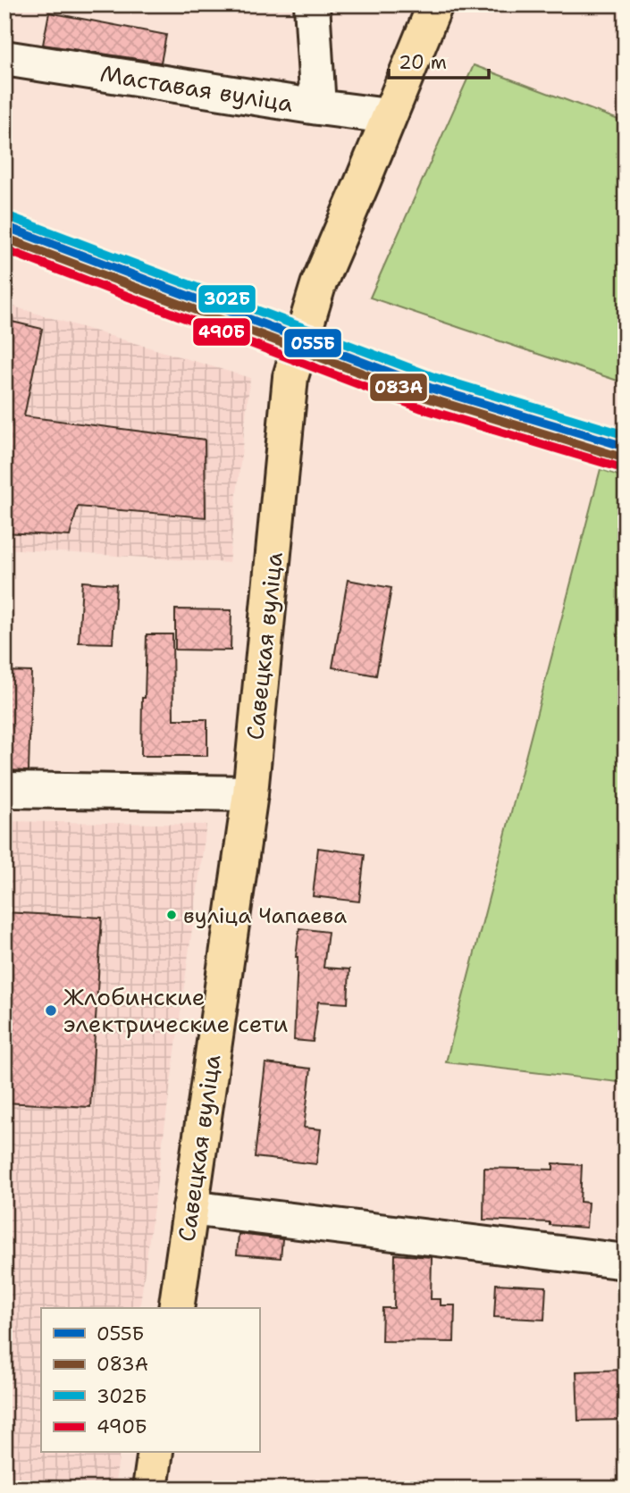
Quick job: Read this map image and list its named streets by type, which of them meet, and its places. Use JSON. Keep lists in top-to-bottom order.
{
  "streets": {
    "main road": ["Савецкая вуліца"],
    "street": ["Маставая вуліца"]
  },
  "crossings": [
    ["Маставая вуліца", "Савецкая вуліца"]
  ],
  "places": ["вуліца Чапаева", "Жлобинские электрические сети"],
  "lines": [
    "transit line 302Б",
    "transit line 055Б",
    "transit line 083А",
    "transit line 490Б"
  ],
  "legend": [
    "055Б",
    "083А",
    "302Б",
    "490Б"
  ],
  "scale_bar": "20 m"
}
